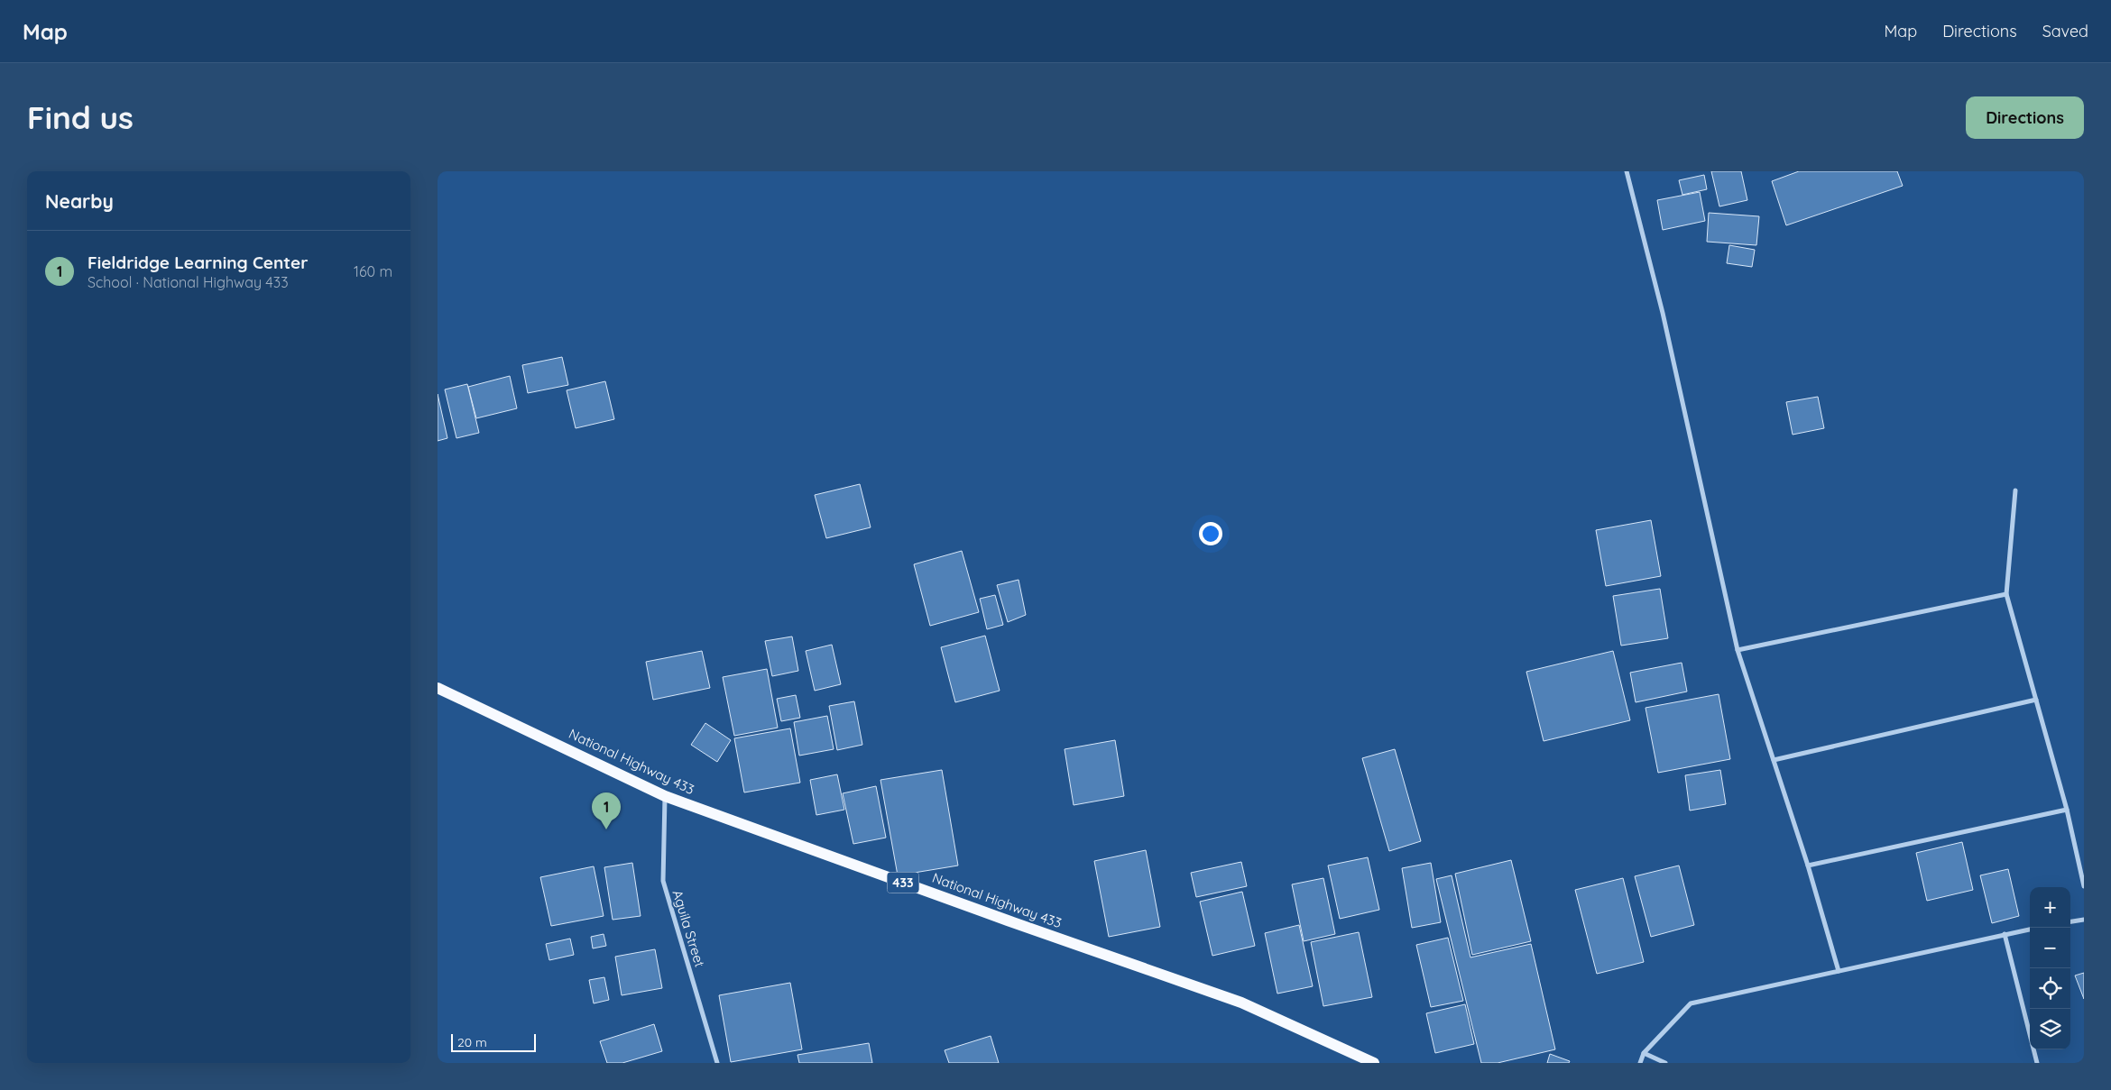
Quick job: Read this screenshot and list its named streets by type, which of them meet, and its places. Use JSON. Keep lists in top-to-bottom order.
{
  "streets": {
    "main road": ["National Highway 433", "433"],
    "street": ["Aguila Street"]
  },
  "crossings": [
    ["National Highway 433", "Aguila Street"]
  ],
  "scale_bar": "20 m",
  "page": {
    "header": "Map",
    "nav": ["Map", "Directions", "Saved"],
    "buttons": "Directions",
    "title": "Find us",
    "heading": "Nearby",
    "list": [
      {
        "mark": "1",
        "name": "Fieldridge Learning Center",
        "note": "School · National Highway 433",
        "value": "160 m"
      }
    ],
    "pins": "1",
    "map_buttons": ["+", "−"],
    "scale": "20 m"
  }
}
